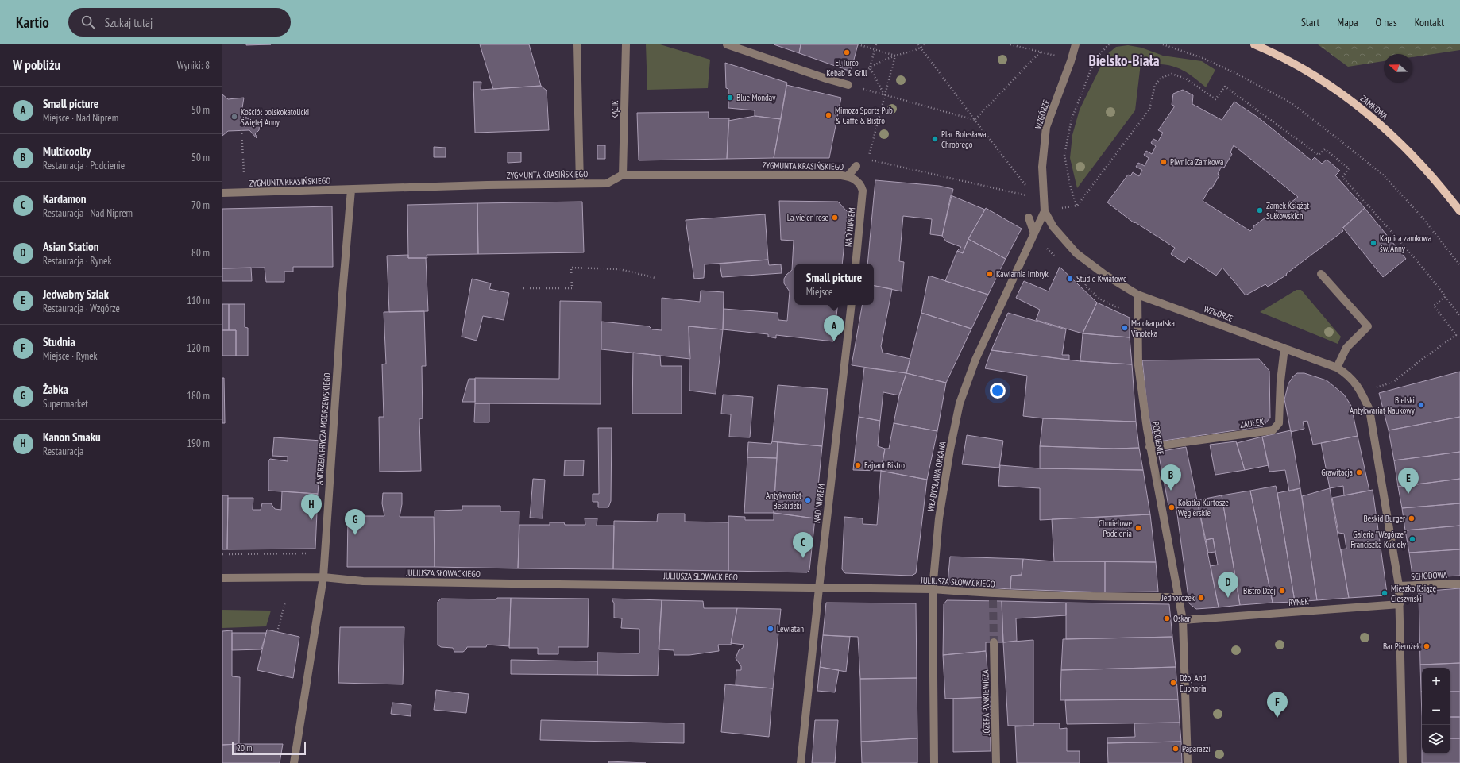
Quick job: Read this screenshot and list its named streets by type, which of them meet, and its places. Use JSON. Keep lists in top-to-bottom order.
{
  "streets": {
    "main road": ["ZAMKOWA"],
    "street": [
      "KĄCIK",
      "WZGÓRZE",
      "ZYGMUNTA KRASIŃSKIEGO",
      "NAD NIPREM",
      "ZAUŁEK",
      "ANDRZEJA FRYCZA MODRZEWSKIEGO",
      "PODCIENIE",
      "WŁADYSŁAWA ORKANA",
      "JULIUSZA SŁOWACKIEGO",
      "SCHODOWA",
      "RYNEK",
      "JÓZEFA PANKIEWICZA"
    ]
  },
  "crossings": [
    ["KĄCIK", "ZYGMUNTA KRASIŃSKIEGO"],
    ["WZGÓRZE", "ZAUŁEK"],
    ["WZGÓRZE", "PODCIENIE"],
    ["WZGÓRZE", "WŁADYSŁAWA ORKANA"],
    ["WZGÓRZE", "SCHODOWA"],
    ["WZGÓRZE", "RYNEK"],
    ["ZYGMUNTA KRASIŃSKIEGO", "NAD NIPREM"],
    ["ZYGMUNTA KRASIŃSKIEGO", "ANDRZEJA FRYCZA MODRZEWSKIEGO"],
    ["NAD NIPREM", "JULIUSZA SŁOWACKIEGO"],
    ["ZAUŁEK", "PODCIENIE"],
    ["ANDRZEJA FRYCZA MODRZEWSKIEGO", "JULIUSZA SŁOWACKIEGO"],
    ["PODCIENIE", "JULIUSZA SŁOWACKIEGO"],
    ["PODCIENIE", "RYNEK"],
    ["WŁADYSŁAWA ORKANA", "JULIUSZA SŁOWACKIEGO"]
  ],
  "districts": ["Bielsko-Biała"],
  "places": [
    "El Turco Kebab & Grill",
    "Blue Monday",
    "Mimoza Sports Pub & Caffe & Bistro",
    "Kościół polskokatolicki Świętej Anny",
    "Plac Bolesława Chrobrego",
    "Piwnica Zamkowa",
    "Zamek Książąt Sułkowskich",
    "La vie en rose",
    "Kaplica zamkowa św. Anny",
    "Kawiarnia Imbryk",
    "Studio Kwiatowe",
    "Malokarpatska Vinoteka",
    "Bielski Antykwariat Naukowy",
    "Fajrant Bistro",
    "Grawitacja",
    "Antykwariat Beskidzki",
    "Kołatka Kurtosze Węgierskie",
    "Beskid Burger",
    "Chmielowe Podcienia",
    "Galeria \"Wzgórze\" Franciszka Kukioły",
    "Bistro Dżoj",
    "Mieszko Książę Cieszyński",
    "Jednorożek",
    "Oskar",
    "Lewiatan",
    "Bar Pierożek",
    "Dżoj And Euphoria",
    "Paparazzi"
  ],
  "scale_bar": "20 m",
  "north": "left",
  "page": {
    "header": "Kartio",
    "search": "Szukaj tutaj",
    "nav": [
      "Start",
      "Mapa",
      "O nas",
      "Kontakt"
    ],
    "heading": ["W pobliżu", "Wyniki: 8"],
    "list": [
      {
        "mark": "A",
        "name": "Small picture",
        "note": "Miejsce · Nad Niprem",
        "value": "50 m"
      },
      {
        "mark": "B",
        "name": "Multicoolty",
        "note": "Restauracja · Podcienie",
        "value": "50 m"
      },
      {
        "mark": "C",
        "name": "Kardamon",
        "note": "Restauracja · Nad Niprem",
        "value": "70 m"
      },
      {
        "mark": "D",
        "name": "Asian Station",
        "note": "Restauracja · Rynek",
        "value": "80 m"
      },
      {
        "mark": "E",
        "name": "Jedwabny Szlak",
        "note": "Restauracja · Wzgórze",
        "value": "110 m"
      },
      {
        "mark": "F",
        "name": "Studnia",
        "note": "Miejsce · Rynek",
        "value": "120 m"
      },
      {
        "mark": "G",
        "name": "Żabka",
        "note": "Supermarket",
        "value": "180 m"
      },
      {
        "mark": "H",
        "name": "Kanon Smaku",
        "note": "Restauracja",
        "value": "190 m"
      }
    ],
    "popup": ["Small picture", "Miejsce"],
    "pins": [
      "A",
      "B",
      "E",
      "H",
      "G",
      "C",
      "D",
      "F"
    ],
    "map_buttons": ["+", "−"],
    "scale": "20 m"
  }
}
